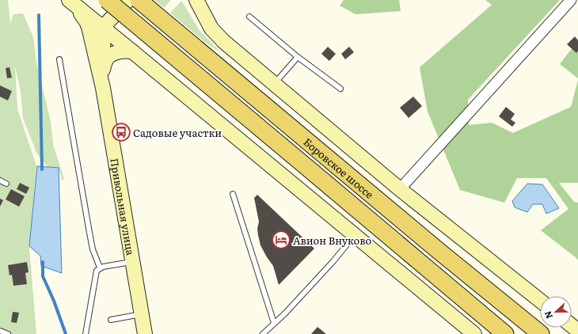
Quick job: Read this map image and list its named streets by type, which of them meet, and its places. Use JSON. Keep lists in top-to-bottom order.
{
  "streets": {
    "main road": ["Боровское шоссе", "Привольная улица"]
  },
  "places": {
    "bus stop": ["Садовые участки"],
    "hotel": ["Авион Внуково"]
  },
  "north": "left"
}
